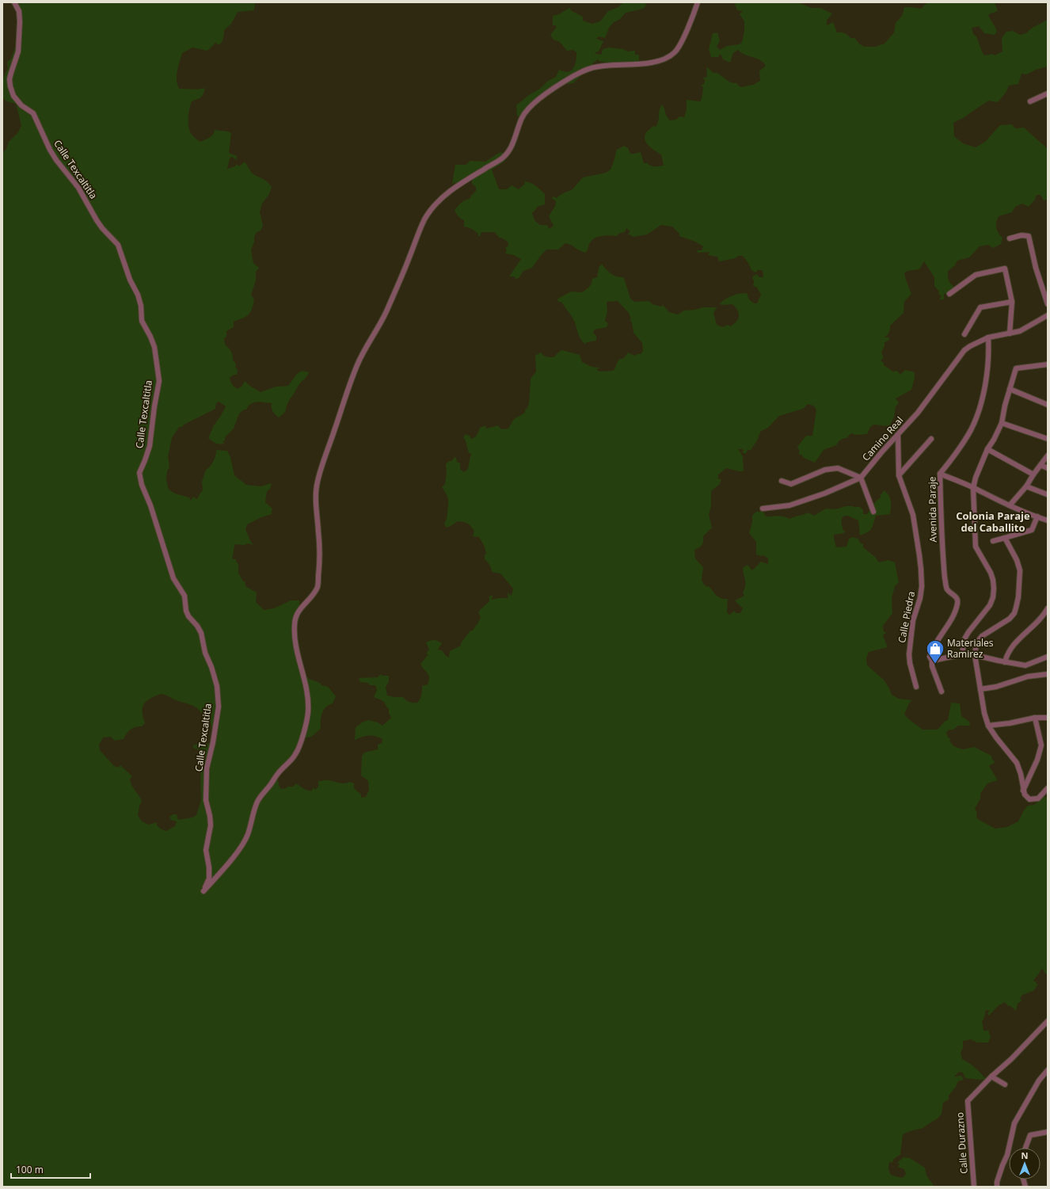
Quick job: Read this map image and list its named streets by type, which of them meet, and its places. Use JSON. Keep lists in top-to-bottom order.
{
  "streets": {
    "street": [
      "Calle Texcaltitla",
      "Camino Real",
      "Avenida Paraje",
      "Calle Piedra",
      "Calle Durazno"
    ]
  },
  "crossings": [
    ["Camino Real", "Avenida Paraje"],
    ["Camino Real", "Calle Piedra"]
  ],
  "districts": ["Colonia Paraje del Caballito"],
  "places": {
    "shop": ["Materiales Ramirez"]
  },
  "scale_bar": "100 m",
  "north": "top"
}
